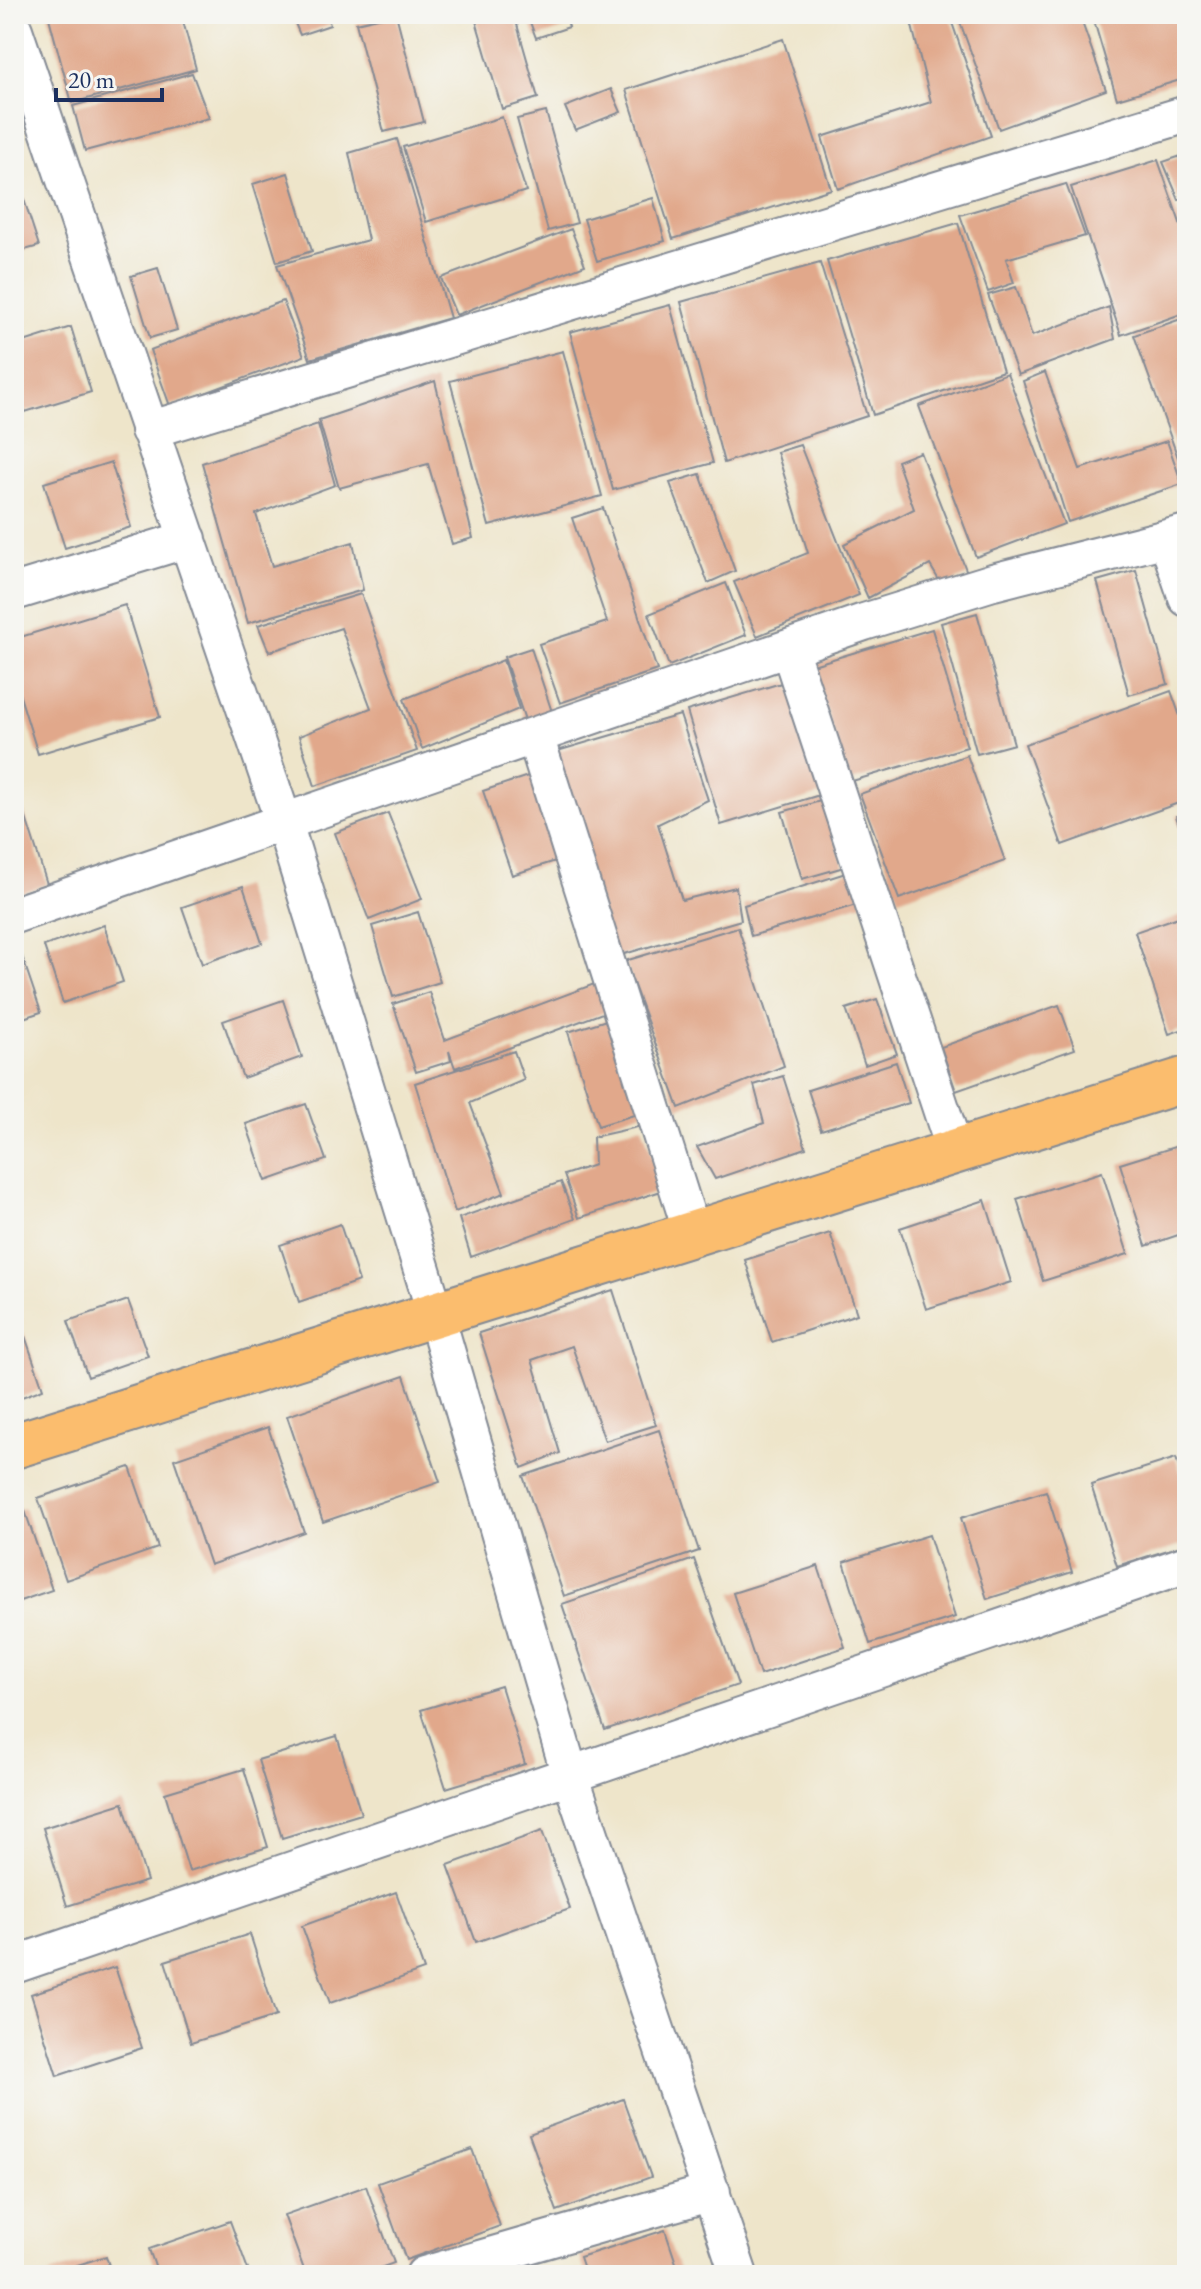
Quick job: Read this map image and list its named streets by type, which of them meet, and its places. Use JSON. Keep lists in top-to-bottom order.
{
  "scale_bar": "20 m"
}
